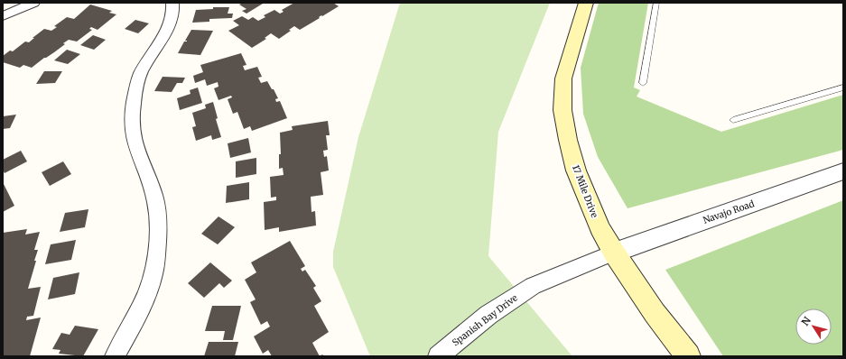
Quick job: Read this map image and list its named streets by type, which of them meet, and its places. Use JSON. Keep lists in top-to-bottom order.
{
  "streets": {
    "main road": ["17 Mile Drive"],
    "street": ["Navajo Road", "Spanish Bay Drive"]
  },
  "crossings": [
    ["17 Mile Drive", "Navajo Road"],
    ["17 Mile Drive", "Spanish Bay Drive"],
    ["Navajo Road", "Spanish Bay Drive"]
  ],
  "north": "top left"
}
